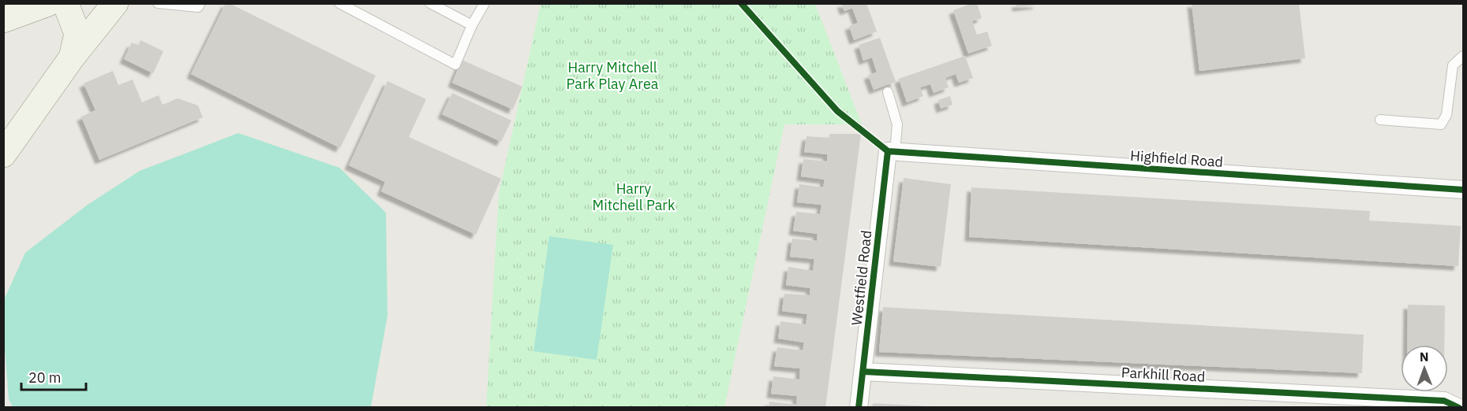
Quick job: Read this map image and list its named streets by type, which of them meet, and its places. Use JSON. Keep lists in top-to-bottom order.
{
  "streets": {
    "street": ["Highfield Road", "Westfield Road", "Parkhill Road"]
  },
  "crossings": [
    ["Highfield Road", "Westfield Road"],
    ["Westfield Road", "Parkhill Road"]
  ],
  "parks": ["Harry Mitchell Park Play Area", "Harry Mitchell Park"],
  "scale_bar": "20 m",
  "north": "top"
}
